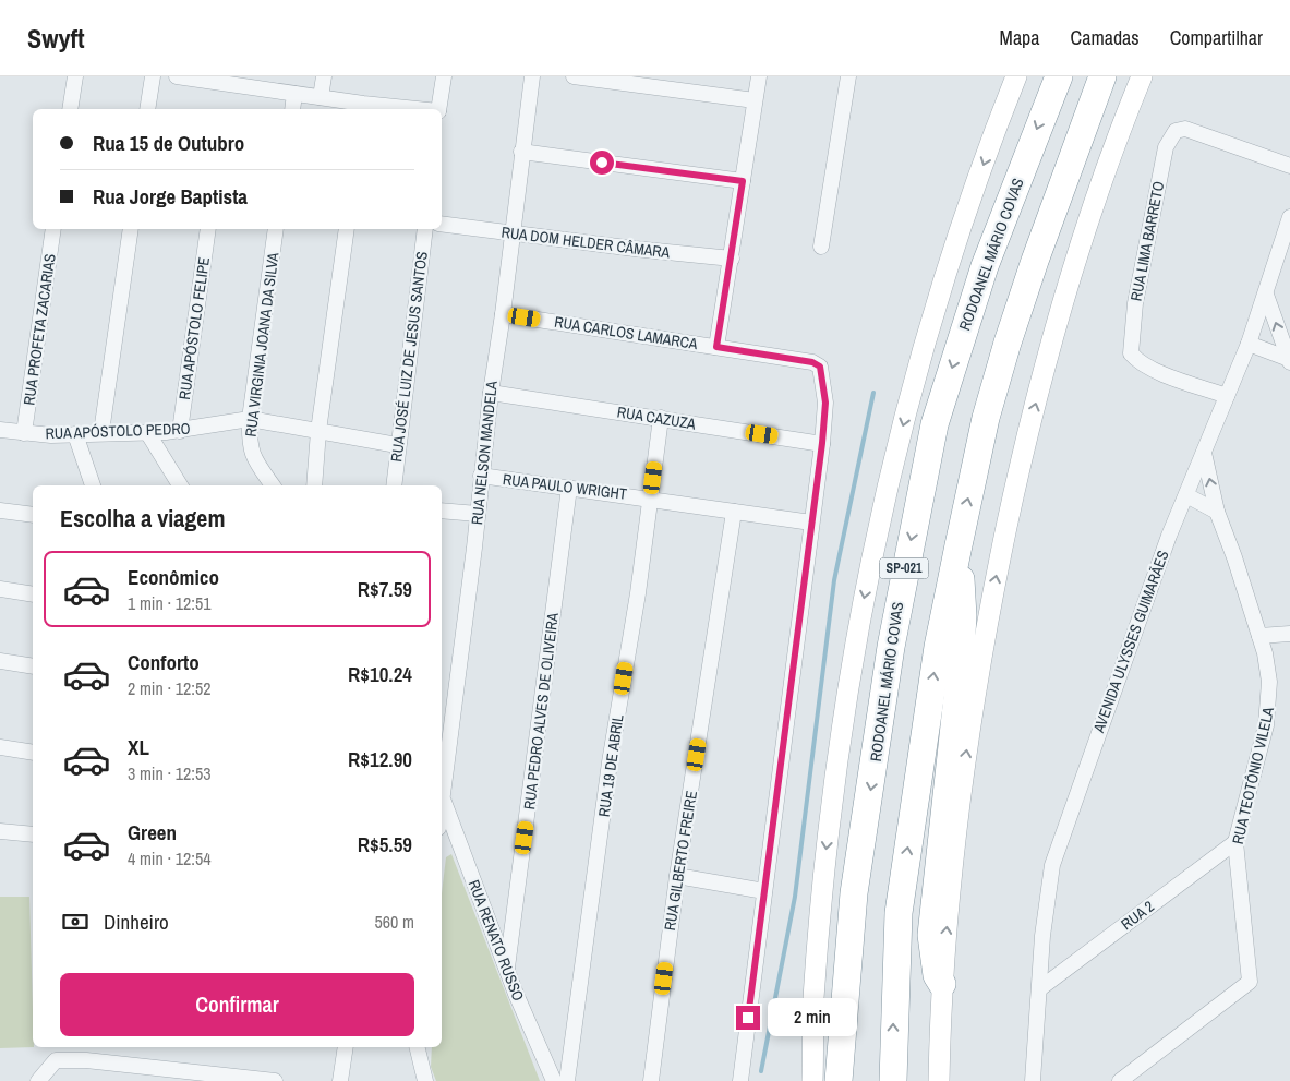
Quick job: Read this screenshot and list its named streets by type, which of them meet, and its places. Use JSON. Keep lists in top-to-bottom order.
{
  "streets": {
    "highway": ["RODOANEL MÁRIO COVAS", "SP-021"],
    "street": [
      "RUA LIMA BARRETO",
      "RUA DOM HELDER CÂMARA",
      "RUA APÓSTOLO FELIPE",
      "RUA PROFETA ZACARIAS",
      "RUA CARLOS LAMARCA",
      "RUA VIRGINIA JOANA DA SILVA",
      "RUA JOSÉ LUIZ DE JESUS SANTOS",
      "RUA CAZUZA",
      "RUA APÓSTOLO PEDRO",
      "RUA NELSON MANDELA",
      "RUA PAULO WRIGHT",
      "AVENIDA ULYSSES GUIMARÃES",
      "RUA PEDRO ALVES DE OLIVEIRA",
      "RUA 19 DE ABRIL",
      "RUA TEOTÔNIO VILELA",
      "RUA GILBERTO FREIRE",
      "RUA 2",
      "RUA RENATO RUSSO"
    ]
  },
  "crossings": [
    ["RUA LIMA BARRETO", "AVENIDA ULYSSES GUIMARÃES"],
    ["RUA DOM HELDER CÂMARA", "RUA NELSON MANDELA"],
    ["RUA APÓSTOLO FELIPE", "RUA APÓSTOLO PEDRO"],
    ["RUA PROFETA ZACARIAS", "RUA APÓSTOLO PEDRO"],
    ["RUA CARLOS LAMARCA", "RUA CAZUZA"],
    ["RUA CARLOS LAMARCA", "RUA NELSON MANDELA"],
    ["RUA VIRGINIA JOANA DA SILVA", "RUA APÓSTOLO PEDRO"],
    ["RUA JOSÉ LUIZ DE JESUS SANTOS", "RUA APÓSTOLO PEDRO"],
    ["RUA CAZUZA", "RUA NELSON MANDELA"],
    ["RUA CAZUZA", "RUA 19 DE ABRIL"],
    ["RUA NELSON MANDELA", "RUA PAULO WRIGHT"],
    ["RUA NELSON MANDELA", "RUA RENATO RUSSO"],
    ["RUA PAULO WRIGHT", "RUA PEDRO ALVES DE OLIVEIRA"],
    ["RUA PAULO WRIGHT", "RUA 19 DE ABRIL"],
    ["RUA PAULO WRIGHT", "RUA GILBERTO FREIRE"],
    ["AVENIDA ULYSSES GUIMARÃES", "RUA TEOTÔNIO VILELA"],
    ["AVENIDA ULYSSES GUIMARÃES", "RUA 2"],
    ["RUA PEDRO ALVES DE OLIVEIRA", "RUA RENATO RUSSO"],
    ["RUA TEOTÔNIO VILELA", "RUA 2"]
  ],
  "page": {
    "header": "Swyft",
    "nav": ["Mapa", "Camadas", "Compartilhar"],
    "banner": ["Rua 15 de Outubro", "Rua Jorge Baptista"],
    "heading": "Escolha a viagem",
    "list": [
      {
        "name": "Econômico",
        "note": "1 min · 12:51",
        "value": "R$7.59"
      },
      {
        "name": "Conforto",
        "note": "2 min · 12:52",
        "value": "R$10.24"
      },
      {
        "name": "XL",
        "note": "3 min · 12:53",
        "value": "R$12.90"
      },
      {
        "name": "Green",
        "note": "4 min · 12:54",
        "value": "R$5.59"
      }
    ],
    "pay": ["Dinheiro", "560 m"],
    "buttons": "Confirmar",
    "bubble": "2 min"
  }
}
